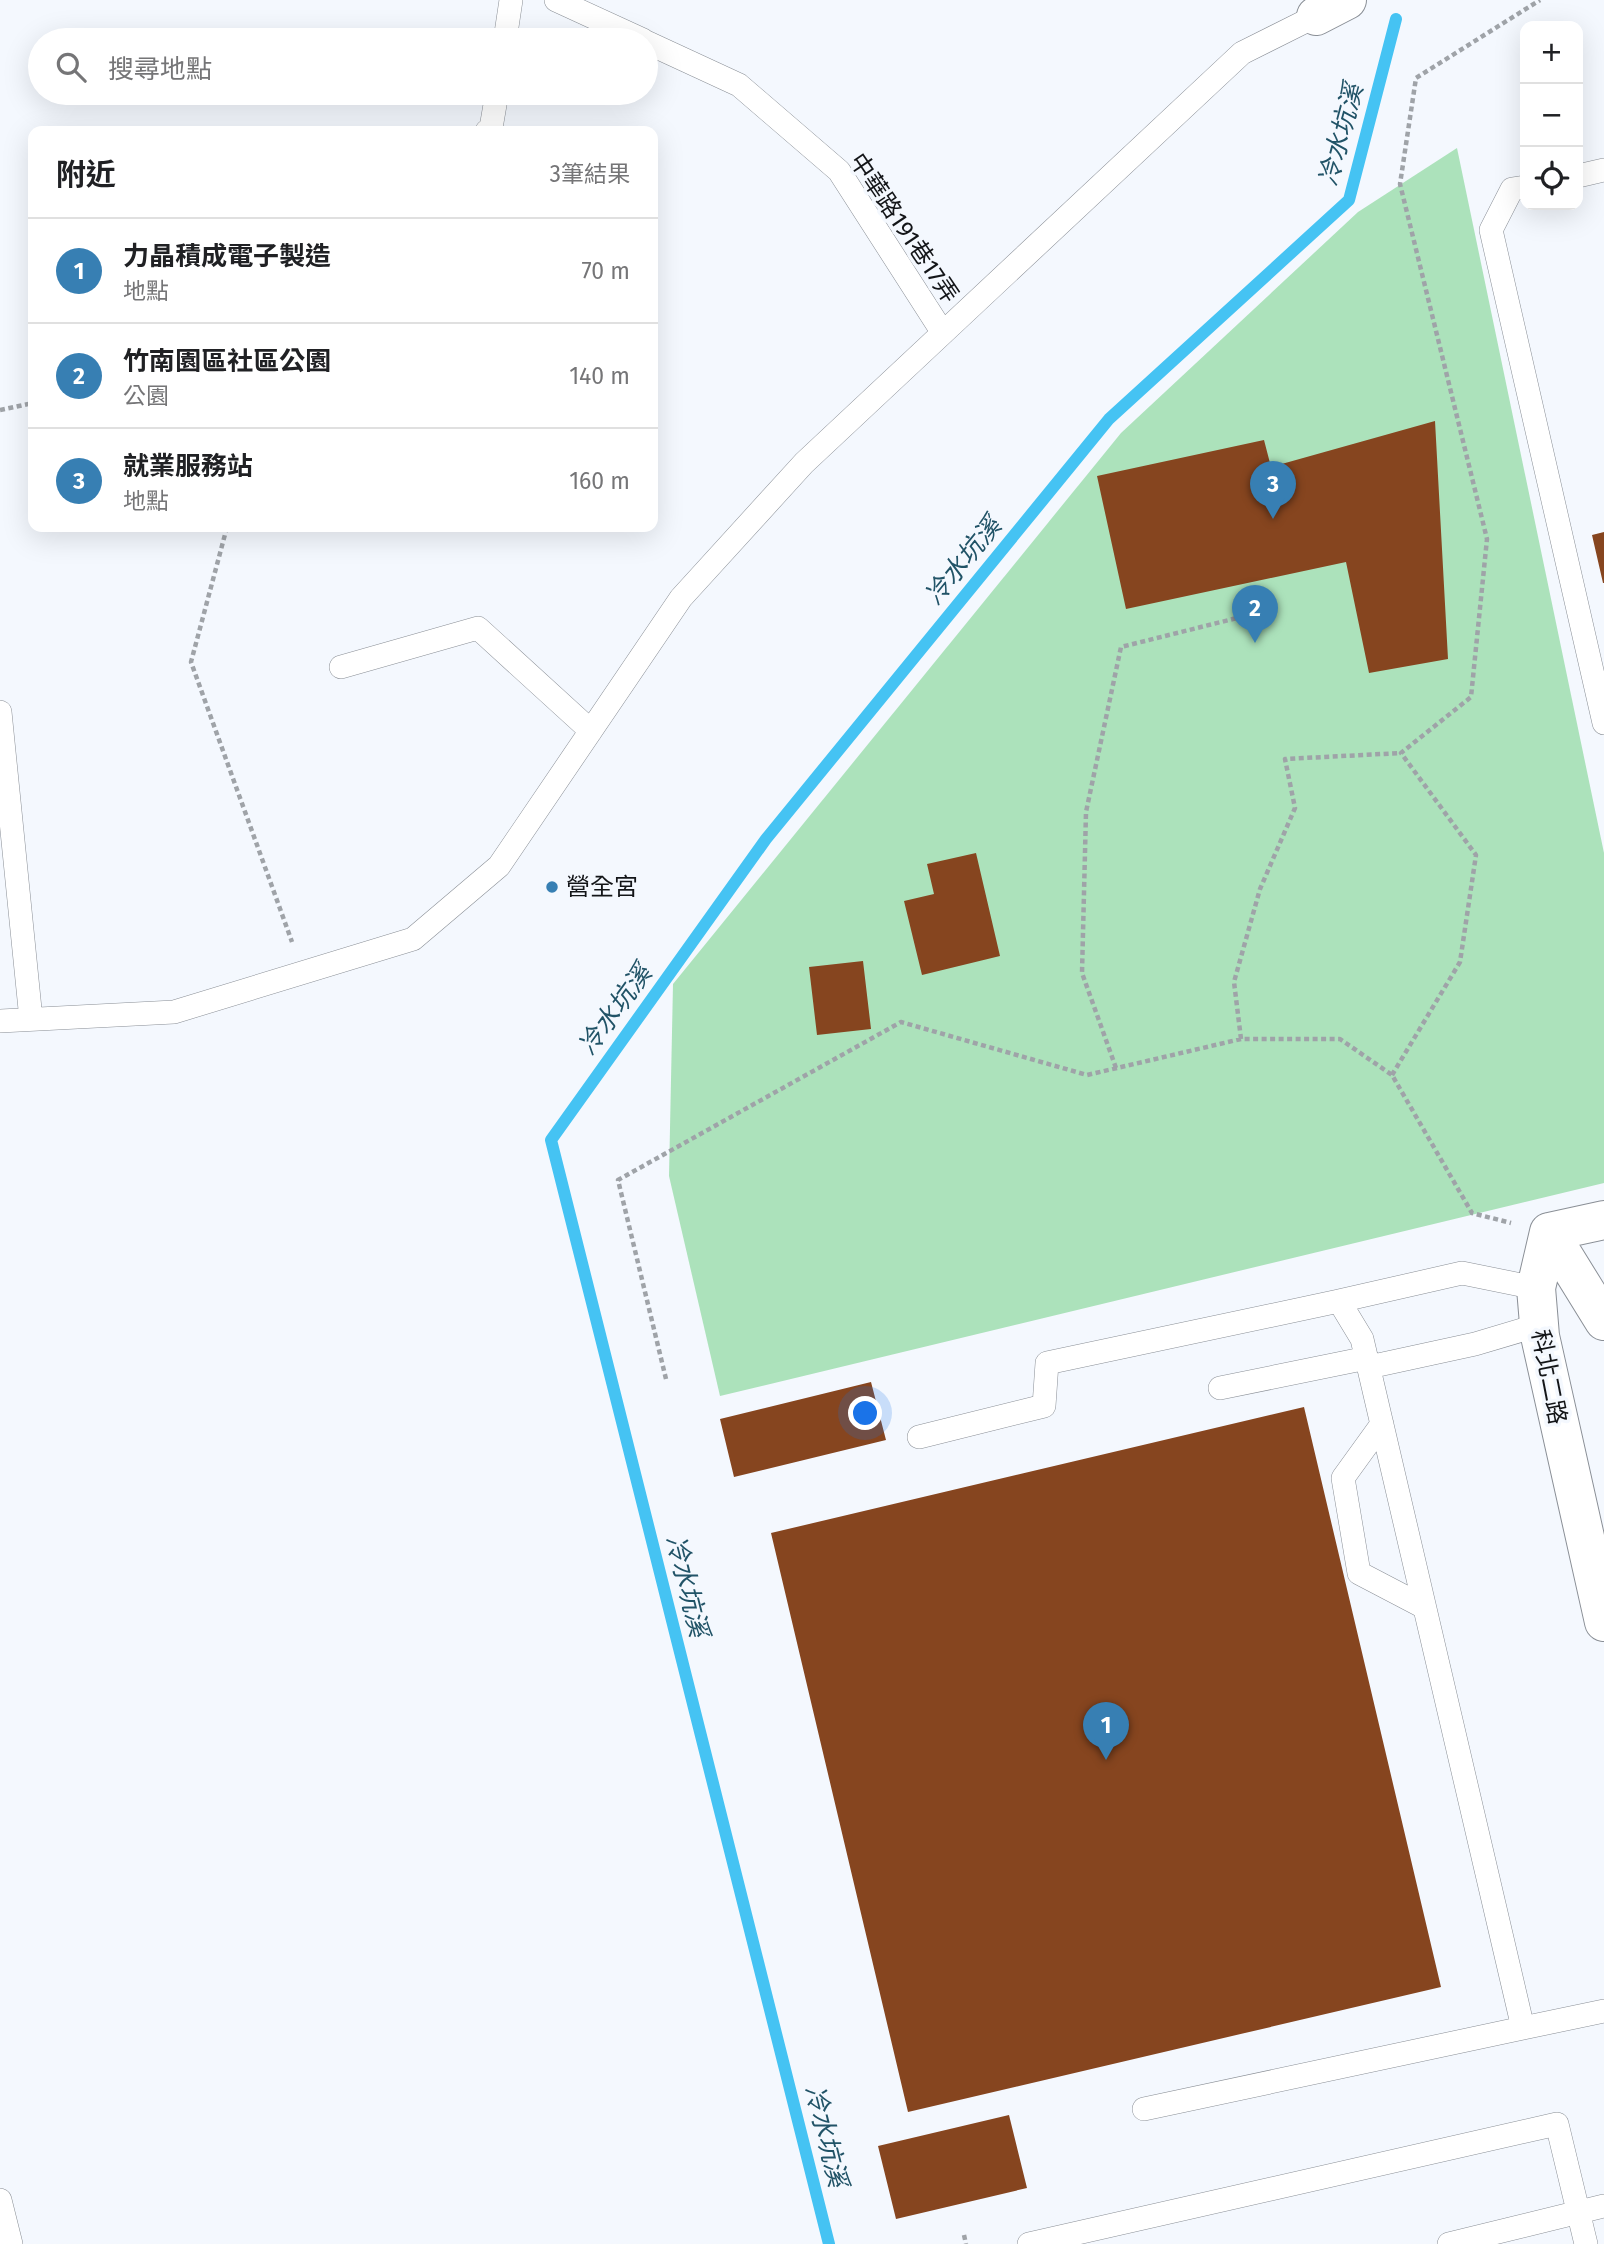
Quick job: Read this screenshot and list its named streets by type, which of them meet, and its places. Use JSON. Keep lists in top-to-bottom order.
{
  "streets": {
    "street": ["科北二路"],
    "lane": ["中華路191巷17弄"]
  },
  "water": ["冷水坑溪"],
  "places": ["營全宮"],
  "page": {
    "map_buttons": ["+", "−"],
    "search": "搜尋地點",
    "heading": ["附近", "3筆結果"],
    "list": [
      {
        "mark": "1",
        "name": "力晶積成電子製造",
        "note": "地點",
        "value": "70 m"
      },
      {
        "mark": "2",
        "name": "竹南園區社區公園",
        "note": "公園",
        "value": "140 m"
      },
      {
        "mark": "3",
        "name": "就業服務站",
        "note": "地點",
        "value": "160 m"
      }
    ],
    "pins": ["3", "2", "1"]
  }
}
